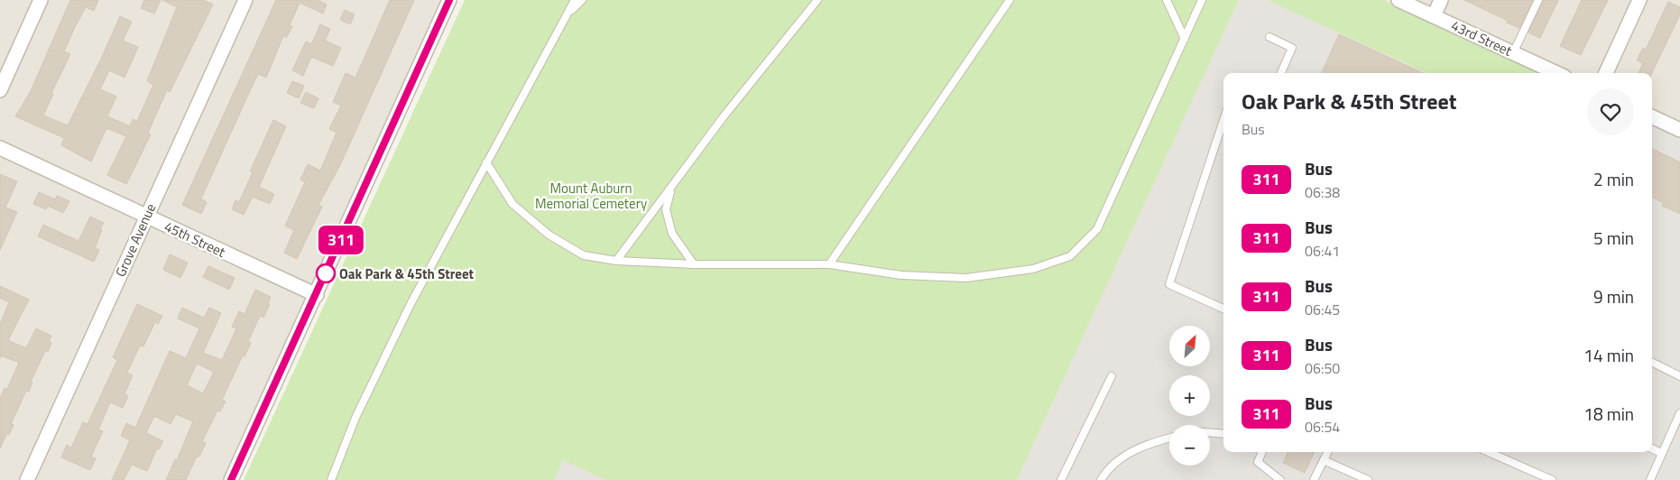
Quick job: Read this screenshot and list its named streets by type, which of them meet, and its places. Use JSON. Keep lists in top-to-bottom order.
{
  "streets": {
    "street": ["43rd Street", "45th Street", "Grove Avenue"]
  },
  "crossings": [
    ["45th Street", "Grove Avenue"]
  ],
  "parks": ["Mount Auburn Memorial Cemetery"],
  "places": ["Oak Park & 45th Street"],
  "lines": ["bus line 311"],
  "north": "top right",
  "page": {
    "on_map": "311",
    "heading": ["Oak Park & 45th Street", "Bus"],
    "list": [
      {
        "mark": "311",
        "name": "Bus",
        "note": "06:38",
        "value": "2 min"
      },
      {
        "mark": "311",
        "name": "Bus",
        "note": "06:41",
        "value": "5 min"
      },
      {
        "mark": "311",
        "name": "Bus",
        "note": "06:45",
        "value": "9 min"
      },
      {
        "mark": "311",
        "name": "Bus",
        "note": "06:50",
        "value": "14 min"
      },
      {
        "mark": "311",
        "name": "Bus",
        "note": "06:54",
        "value": "18 min"
      }
    ],
    "map_buttons": ["+", "−"]
  }
}
